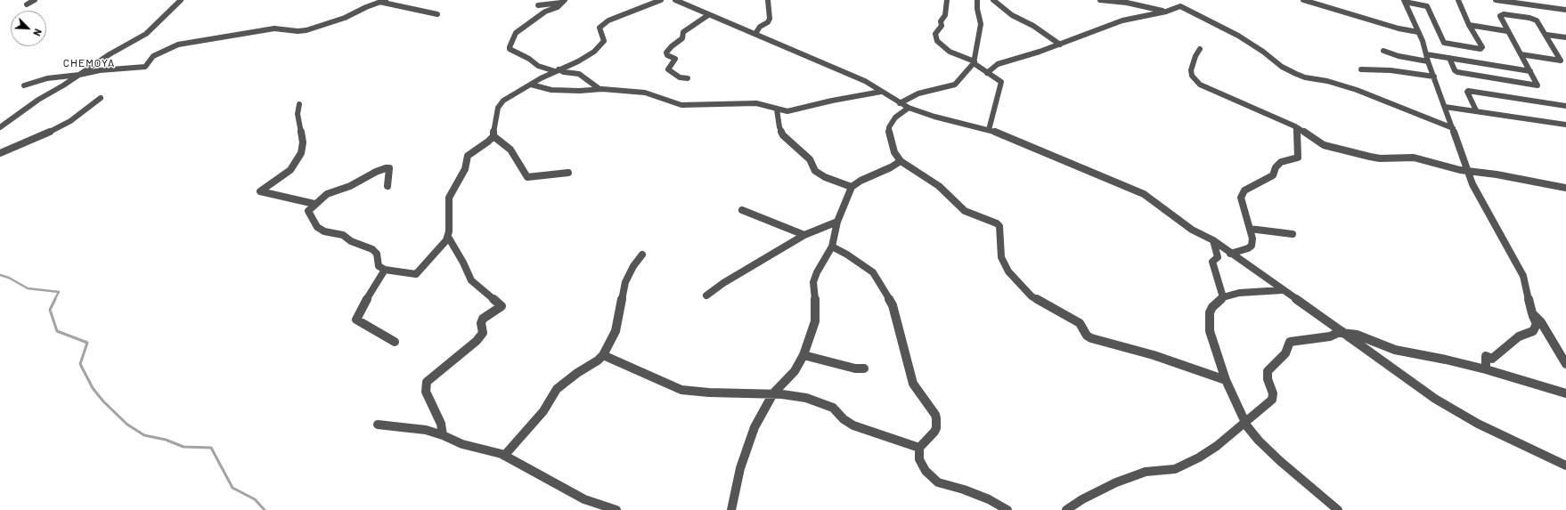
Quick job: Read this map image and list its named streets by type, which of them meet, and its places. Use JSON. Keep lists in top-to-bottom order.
{
  "districts": ["CHEMOYA"],
  "north": "bottom right"
}
